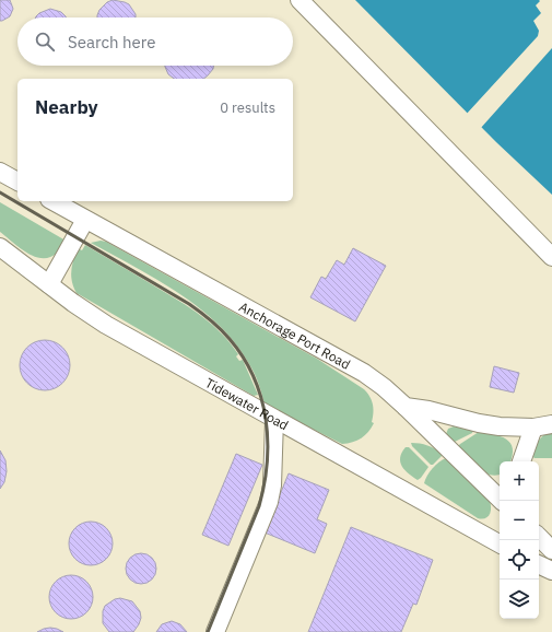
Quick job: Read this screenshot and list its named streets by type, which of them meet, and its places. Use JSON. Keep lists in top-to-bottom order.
{
  "streets": {
    "street": ["Anchorage Port Road", "Tidewater Road"]
  },
  "page": {
    "search": "Search here",
    "heading": ["Nearby", "0 results"],
    "map_buttons": ["+", "−"]
  }
}
